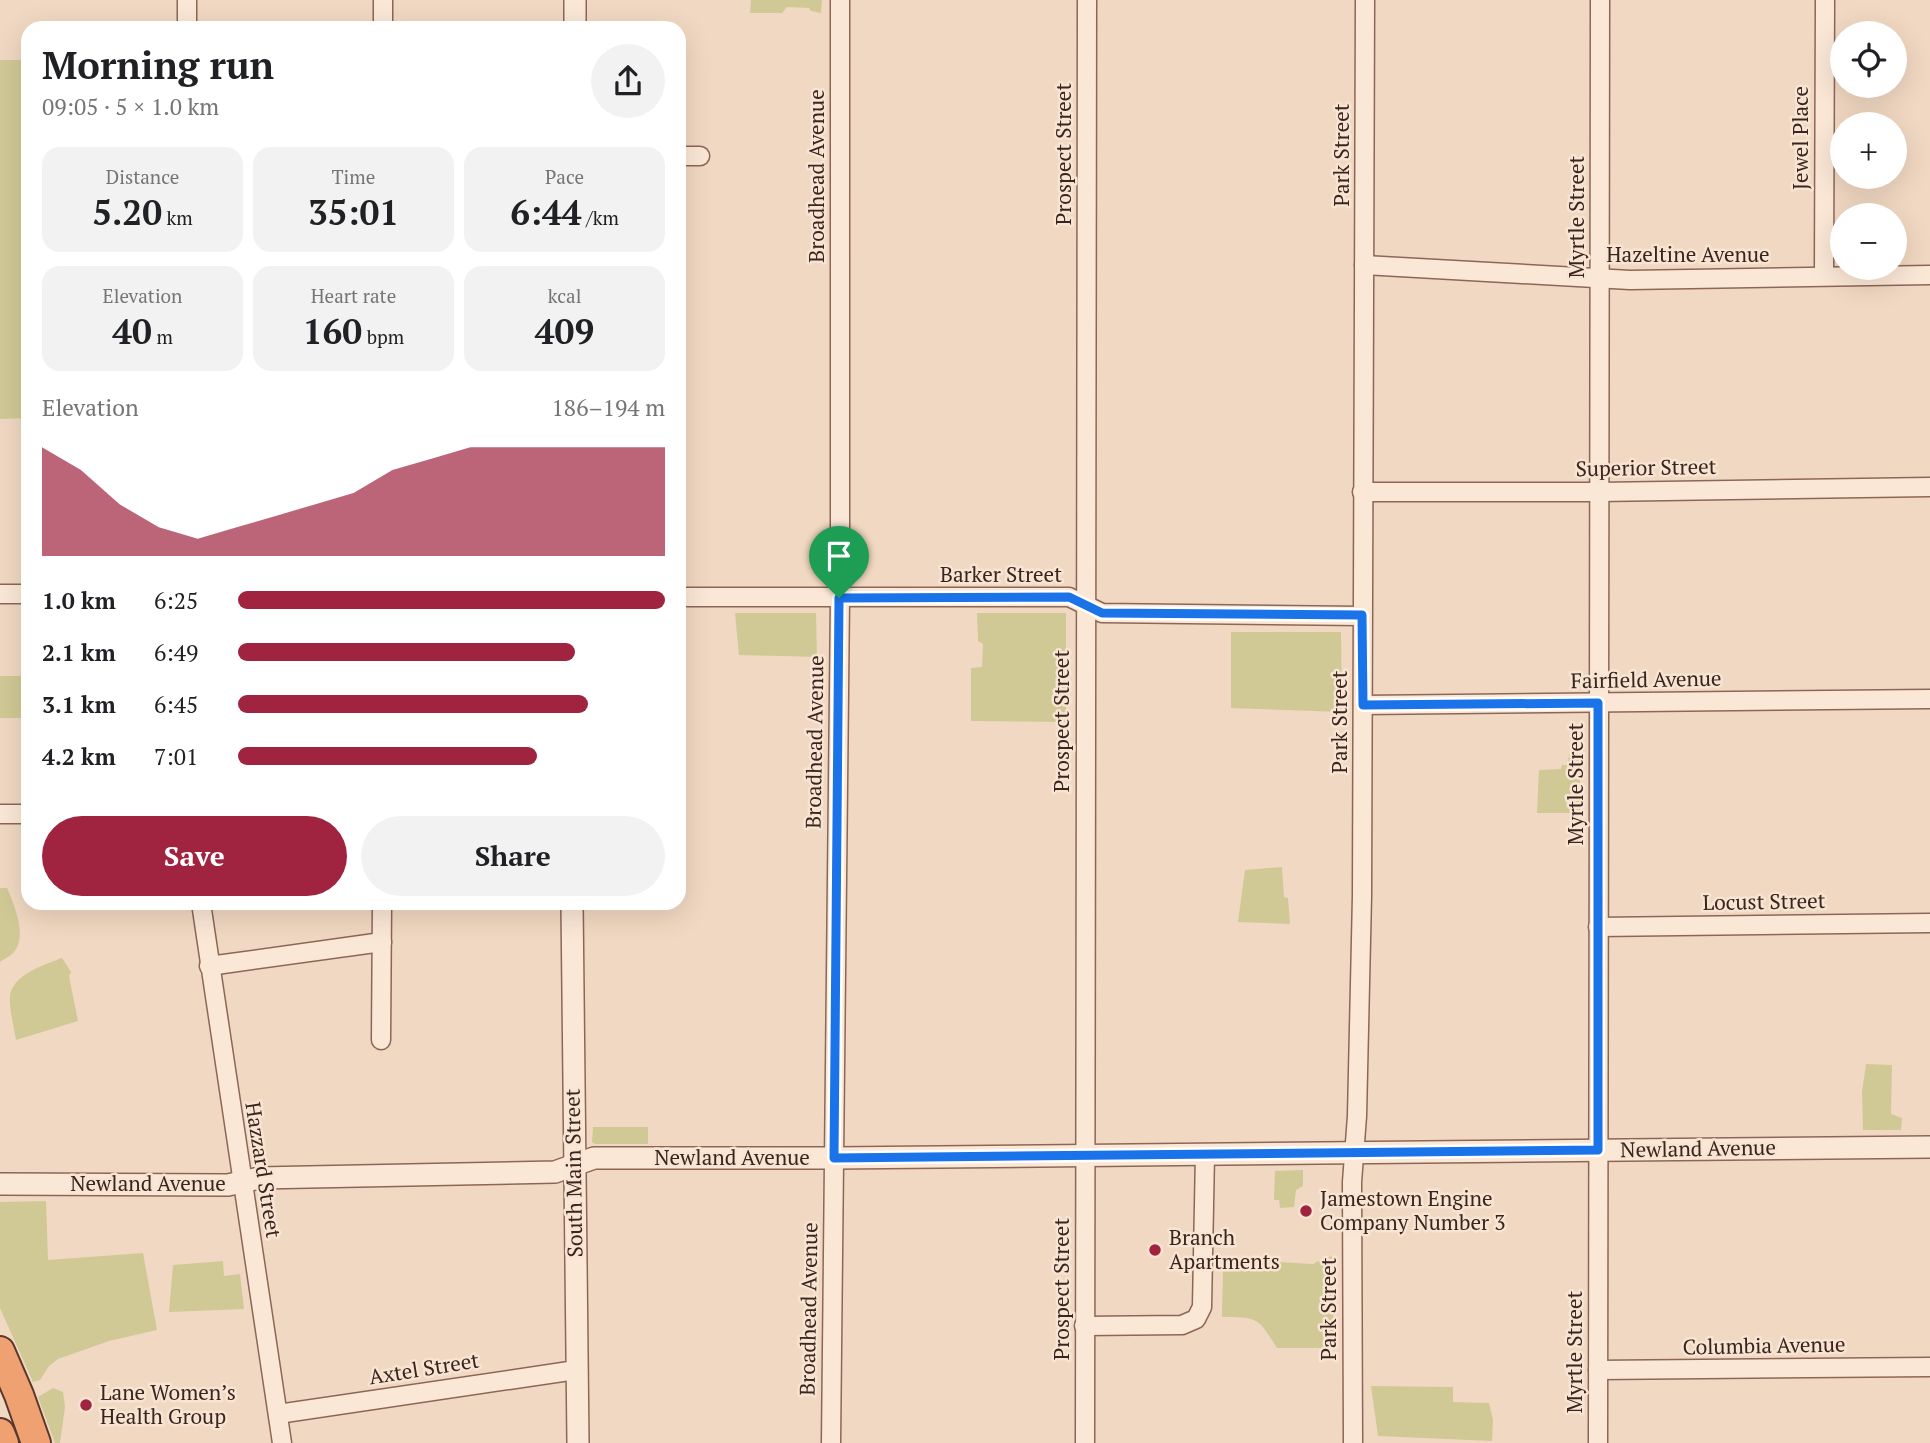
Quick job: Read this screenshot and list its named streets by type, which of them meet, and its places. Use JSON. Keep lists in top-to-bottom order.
{
  "streets": {
    "street": [
      "Jewel Place",
      "Prospect Street",
      "Park Street",
      "Broadhead Avenue",
      "Myrtle Street",
      "Hazeltine Avenue",
      "Superior Street",
      "Barker Street",
      "Fairfield Avenue",
      "Locust Street",
      "Newland Avenue",
      "Hazzard Street",
      "South Main Street",
      "Columbia Avenue",
      "Axtel Street"
    ]
  },
  "crossings": [
    ["Jewel Place", "Hazeltine Avenue"],
    ["Prospect Street", "Barker Street"],
    ["Prospect Street", "Newland Avenue"],
    ["Park Street", "Hazeltine Avenue"],
    ["Park Street", "Superior Street"],
    ["Park Street", "Barker Street"],
    ["Park Street", "Fairfield Avenue"],
    ["Park Street", "Newland Avenue"],
    ["Broadhead Avenue", "Barker Street"],
    ["Broadhead Avenue", "Newland Avenue"],
    ["Myrtle Street", "Hazeltine Avenue"],
    ["Myrtle Street", "Superior Street"],
    ["Myrtle Street", "Fairfield Avenue"],
    ["Myrtle Street", "Locust Street"],
    ["Myrtle Street", "Newland Avenue"],
    ["Myrtle Street", "Columbia Avenue"],
    ["Newland Avenue", "Hazzard Street"],
    ["Newland Avenue", "South Main Street"],
    ["Hazzard Street", "Axtel Street"],
    ["South Main Street", "Axtel Street"]
  ],
  "places": ["Jamestown Engine Company Number 3", "Branch Apartments", "Lane Women’s Health Group"],
  "page": {
    "map_buttons": ["+", "−"],
    "heading": ["Morning run", "09:05 · 5 × 1.0 km"],
    "stats": [
      ["Distance", "5.20 km"],
      ["Time", "35:01"],
      ["Pace", "6:44 /km"],
      ["Elevation", "40 m"],
      ["Heart rate", "160 bpm"],
      ["kcal", "409"]
    ],
    "chart": ["Elevation", "186–194 m"],
    "list": [
      {
        "name": "1.0 km",
        "note": "6:25"
      },
      {
        "name": "2.1 km",
        "note": "6:49"
      },
      {
        "name": "3.1 km",
        "note": "6:45"
      },
      {
        "name": "4.2 km",
        "note": "7:01"
      }
    ],
    "buttons": ["Save", "Share"]
  }
}
